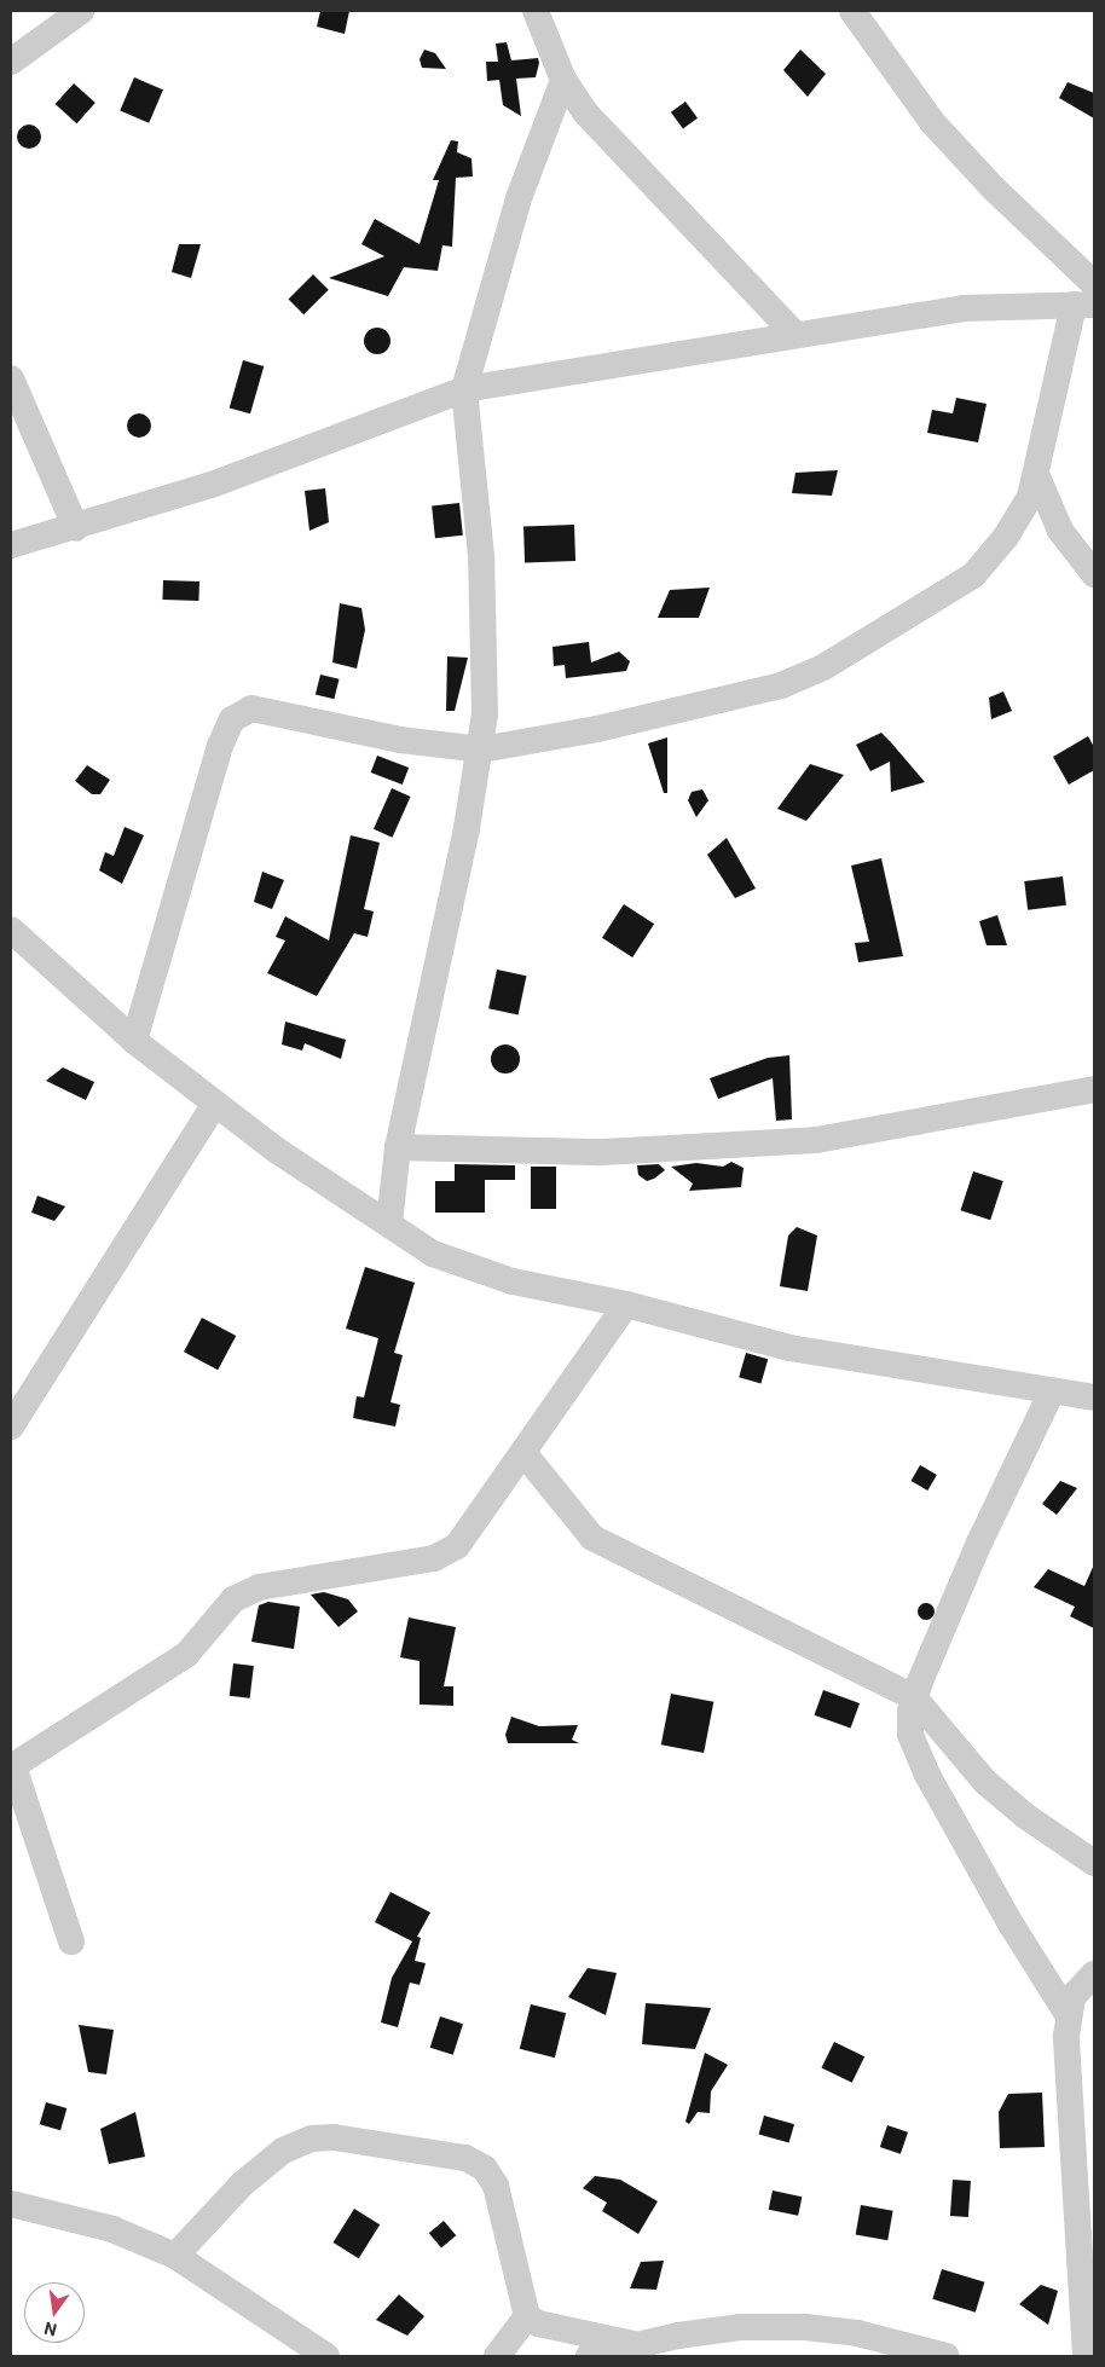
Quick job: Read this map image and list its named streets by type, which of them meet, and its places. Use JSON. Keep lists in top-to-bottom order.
{
  "north": "bottom"
}
